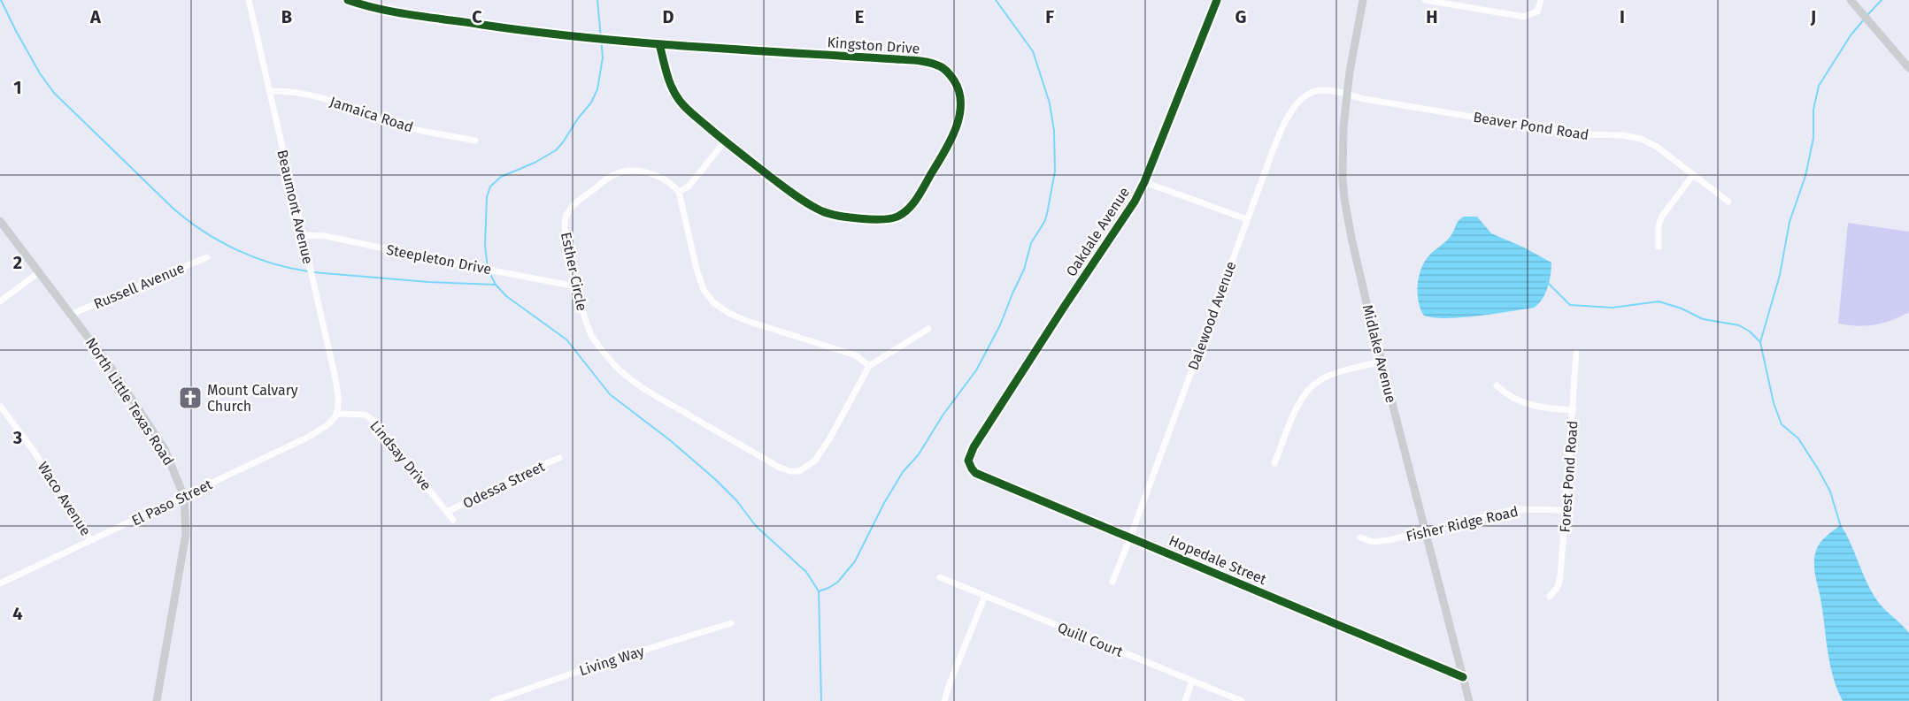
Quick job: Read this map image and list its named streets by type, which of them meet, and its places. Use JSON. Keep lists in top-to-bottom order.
{
  "streets": {
    "street": [
      "Kingston Drive",
      "Jamaica Road",
      "Beaver Pond Road",
      "Beaumont Avenue",
      "Oakdale Avenue",
      "Steepleton Drive",
      "Esther Circle",
      "Russell Avenue",
      "Dalewood Avenue",
      "Midlake Avenue",
      "North Little Texas Road",
      "Lindsay Drive",
      "Forest Pond Road",
      "Odessa Street",
      "Waco Avenue",
      "El Paso Street",
      "Fisher Ridge Road",
      "Hopedale Street",
      "Quill Court",
      "Living Way"
    ]
  },
  "crossings": [
    ["Jamaica Road", "Beaumont Avenue"],
    ["Beaver Pond Road", "Dalewood Avenue"],
    ["Beaver Pond Road", "Midlake Avenue"],
    ["Beaumont Avenue", "Steepleton Drive"],
    ["Beaumont Avenue", "Lindsay Drive"],
    ["Beaumont Avenue", "El Paso Street"],
    ["Oakdale Avenue", "Hopedale Street"],
    ["Steepleton Drive", "Esther Circle"],
    ["Russell Avenue", "North Little Texas Road"],
    ["Dalewood Avenue", "Midlake Avenue"],
    ["Dalewood Avenue", "Hopedale Street"],
    ["Midlake Avenue", "Fisher Ridge Road"],
    ["Midlake Avenue", "Hopedale Street"],
    ["North Little Texas Road", "El Paso Street"],
    ["Lindsay Drive", "Odessa Street"],
    ["Lindsay Drive", "El Paso Street"],
    ["Forest Pond Road", "Fisher Ridge Road"],
    ["Waco Avenue", "El Paso Street"]
  ],
  "places": {
    "church": ["Mount Calvary Church"]
  },
  "grid": {
    "columns": [
      "A",
      "B",
      "C",
      "D",
      "E",
      "F",
      "G",
      "H",
      "I",
      "J"
    ],
    "rows": [
      "1",
      "2",
      "3",
      "4"
    ]
  }
}
